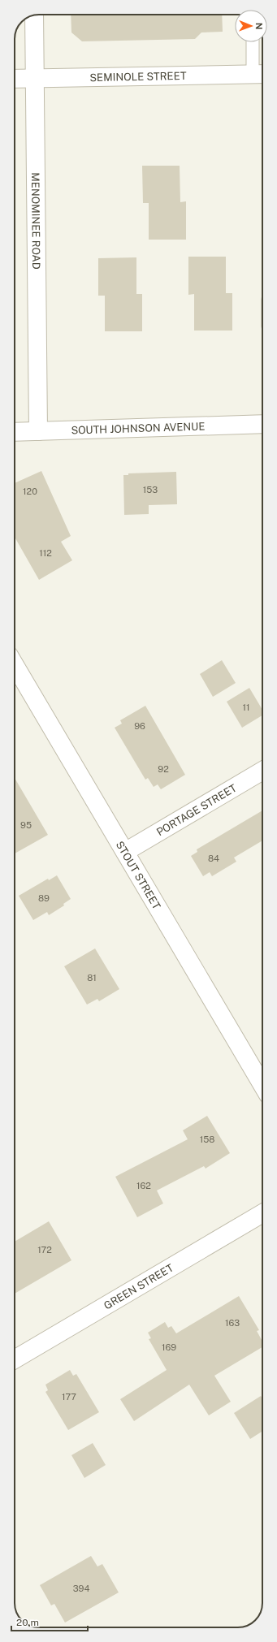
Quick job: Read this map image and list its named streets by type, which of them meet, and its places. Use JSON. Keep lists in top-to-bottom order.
{
  "streets": {
    "street": [
      "SEMINOLE STREET",
      "MENOMINEE ROAD",
      "SOUTH JOHNSON AVENUE",
      "PORTAGE STREET",
      "STOUT STREET",
      "GREEN STREET"
    ]
  },
  "crossings": [
    ["SEMINOLE STREET", "MENOMINEE ROAD"],
    ["MENOMINEE ROAD", "SOUTH JOHNSON AVENUE"],
    ["PORTAGE STREET", "STOUT STREET"]
  ],
  "house_numbers": [
    "153",
    "120",
    "112",
    "11",
    "96",
    "92",
    "95",
    "84",
    "89",
    "81",
    "158",
    "162",
    "172",
    "163",
    "169",
    "177",
    "394"
  ],
  "scale_bar": "20 m",
  "north": "right"
}
